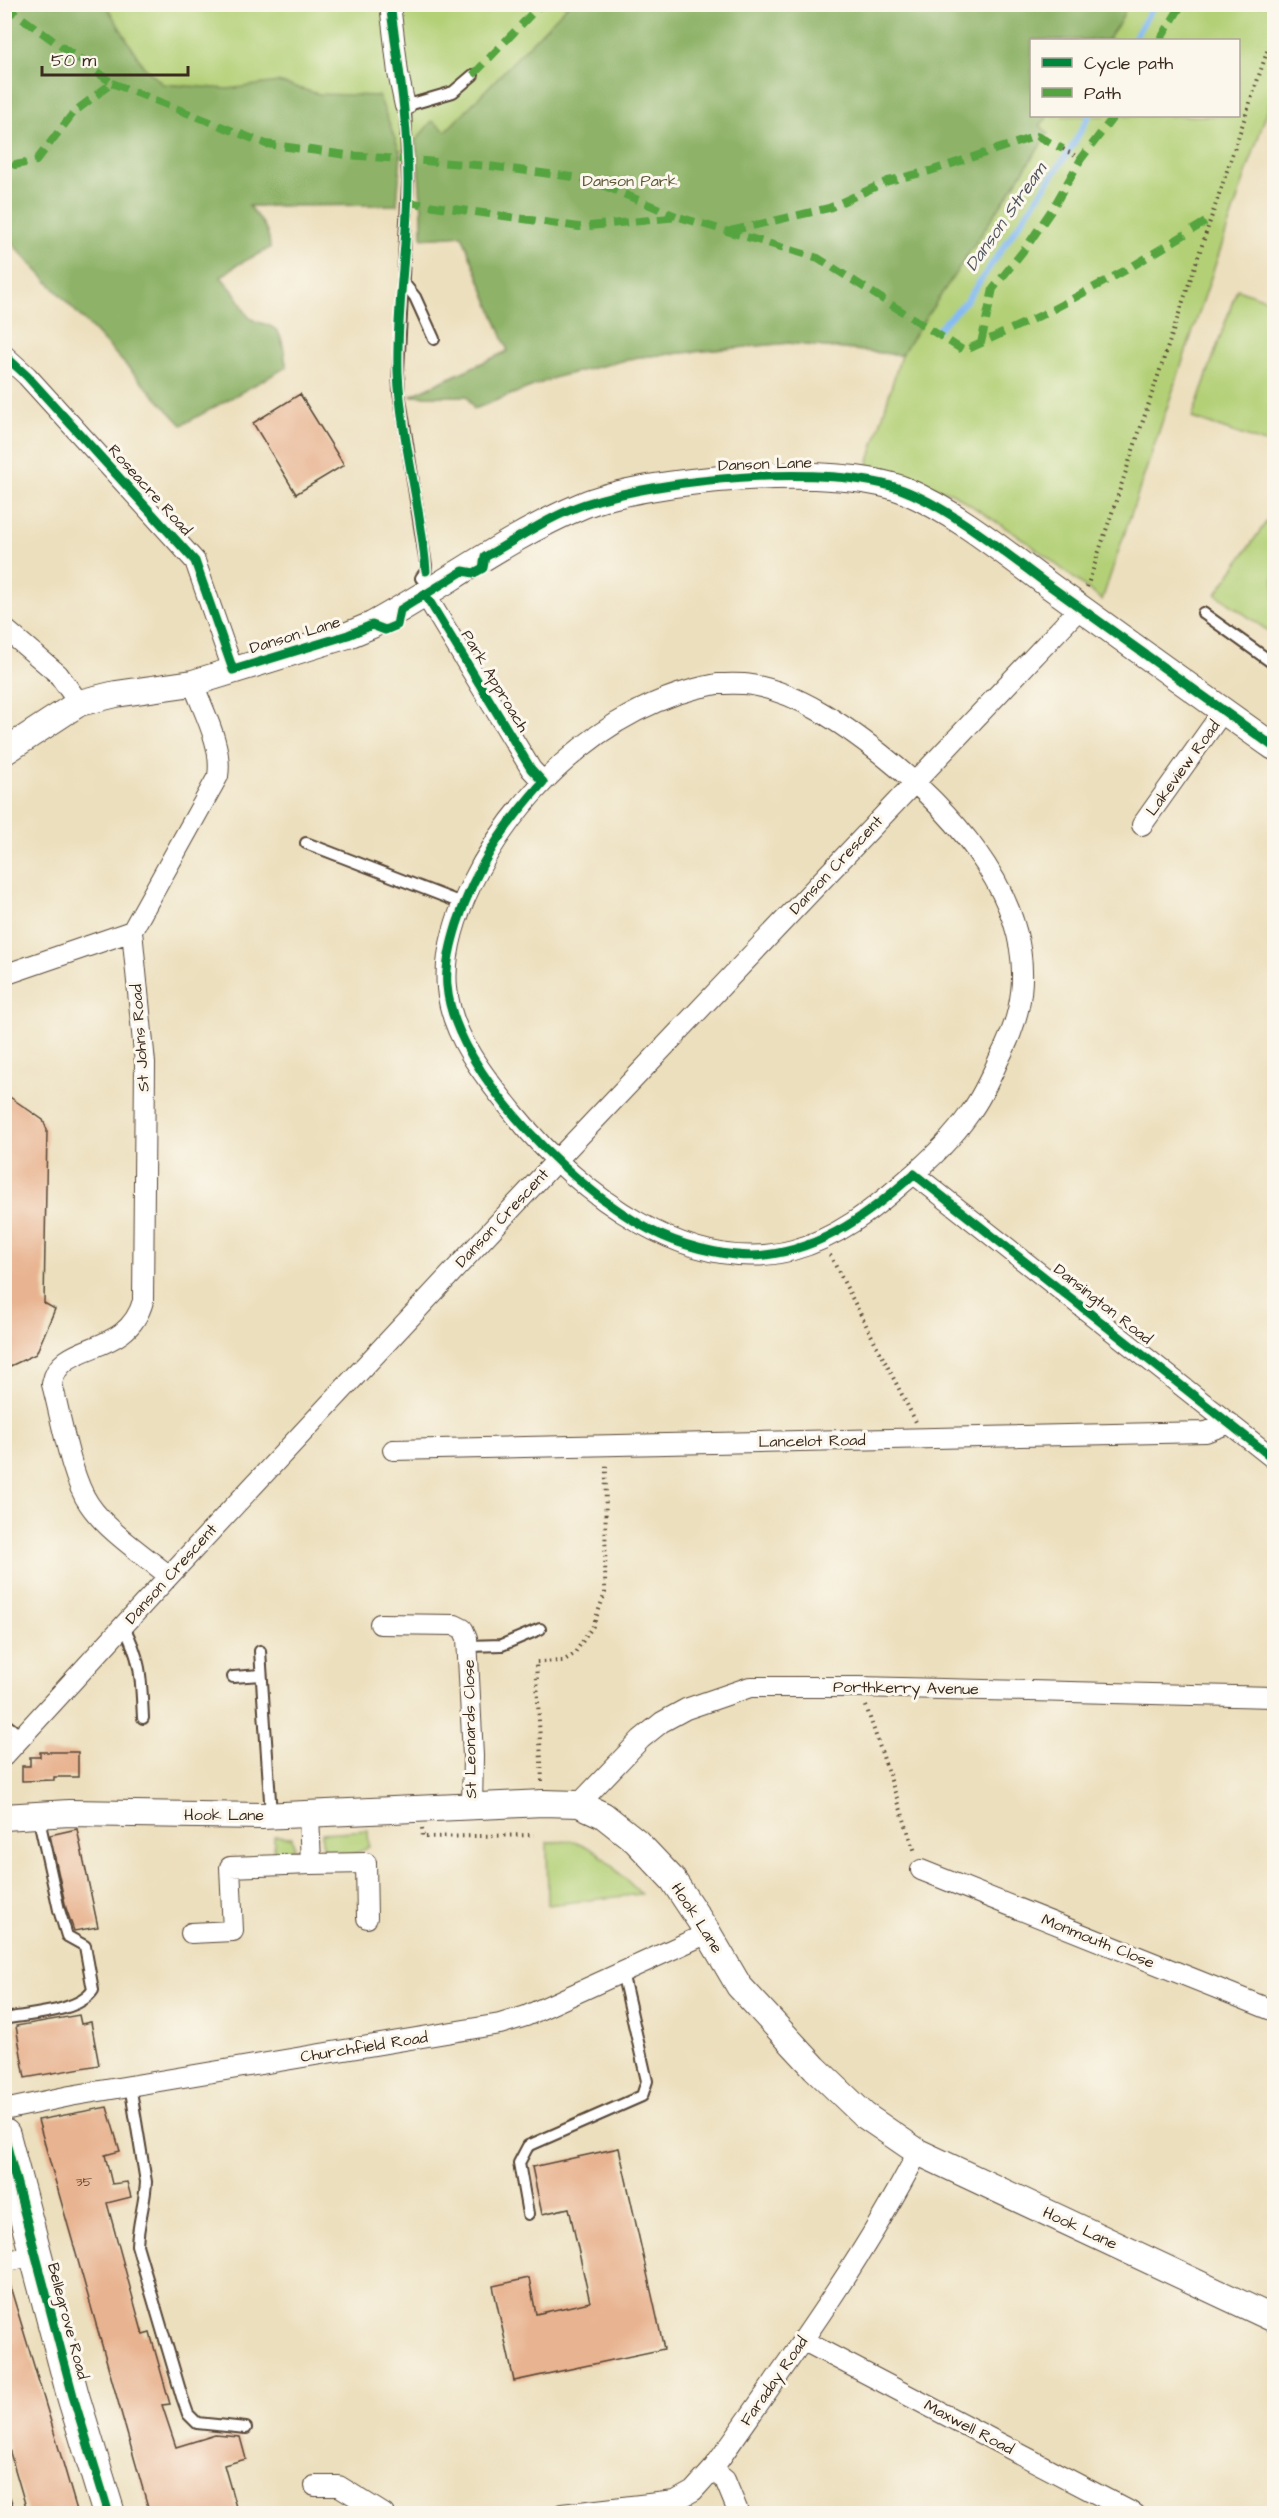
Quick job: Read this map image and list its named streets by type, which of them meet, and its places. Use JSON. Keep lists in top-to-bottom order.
{
  "streets": {
    "main road": ["Bellegrove Road"],
    "street": [
      "Danson Lane",
      "Roseacre Road",
      "Park Approach",
      "Lakeview Road",
      "Danson Crescent",
      "St Johns Road",
      "Dansington Road",
      "Lancelot Road",
      "Porthkerry Avenue",
      "St Leonards Close",
      "Hook Lane",
      "Monmouth Close",
      "Churchfield Road",
      "Faraday Road",
      "Maxwell Road"
    ]
  },
  "crossings": [
    ["Danson Lane", "Roseacre Road"],
    ["Danson Lane", "Park Approach"],
    ["Danson Lane", "Lakeview Road"],
    ["Danson Lane", "Danson Crescent"],
    ["Danson Crescent", "St Johns Road"],
    ["Dansington Road", "Lancelot Road"],
    ["Porthkerry Avenue", "Hook Lane"],
    ["St Leonards Close", "Hook Lane"],
    ["Hook Lane", "Churchfield Road"],
    ["Hook Lane", "Faraday Road"],
    ["Faraday Road", "Maxwell Road"]
  ],
  "water": ["Danson Stream"],
  "parks": ["Danson Park"],
  "house_numbers": ["35"],
  "legend": ["Cycle path", "Path"],
  "scale_bar": "50 m"
}
